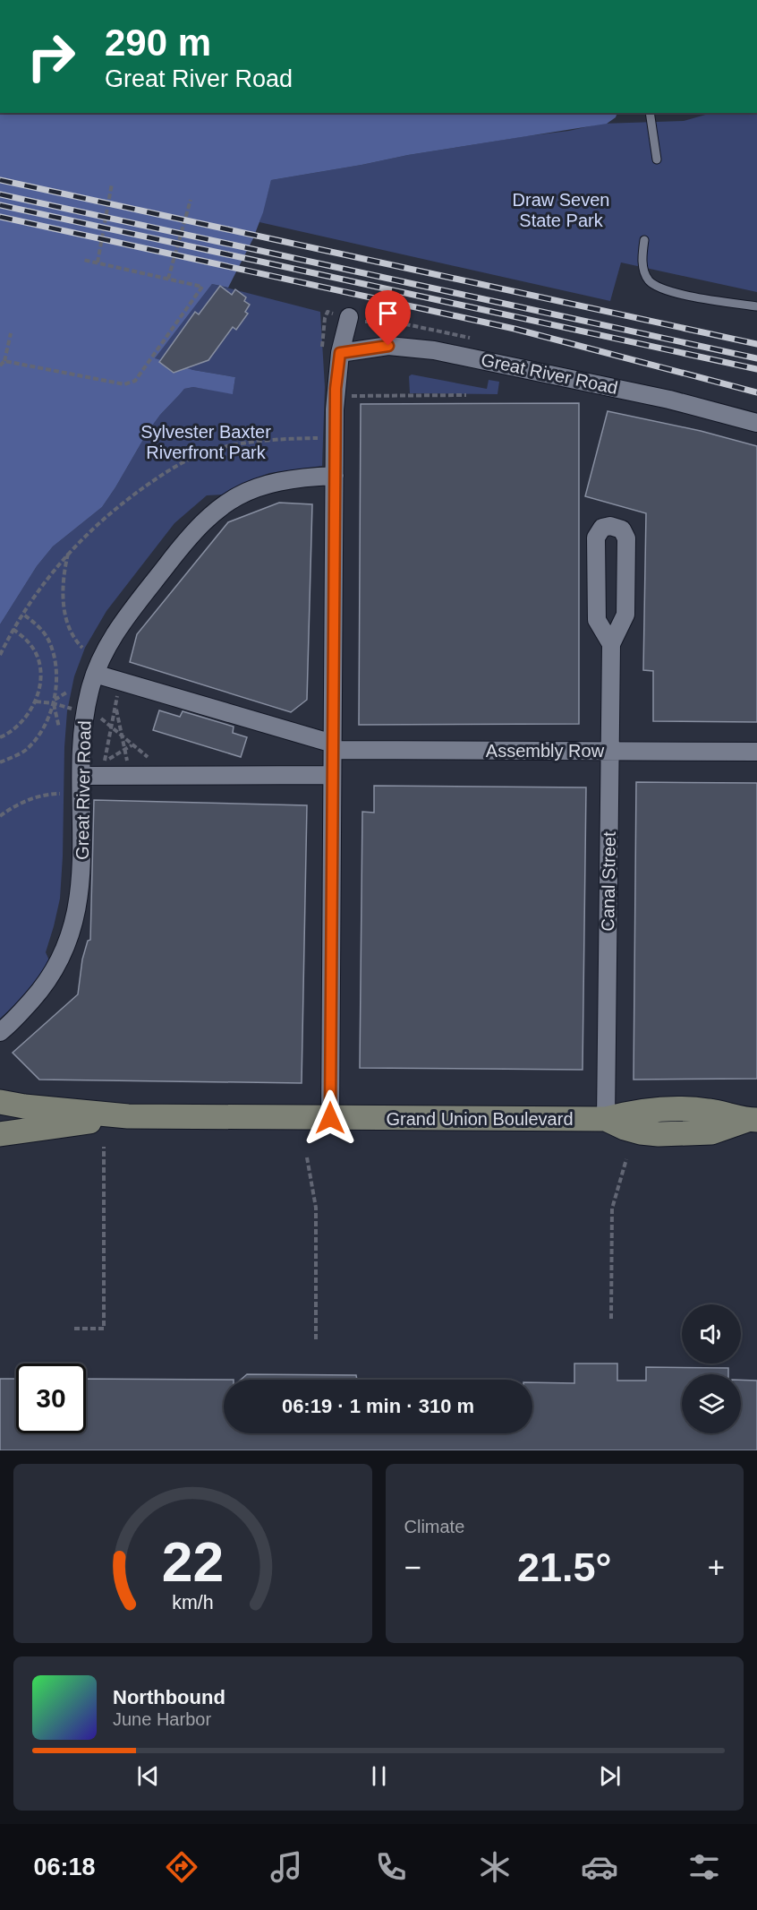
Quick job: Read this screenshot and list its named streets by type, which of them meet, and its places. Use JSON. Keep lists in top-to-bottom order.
{
  "streets": {
    "street": [
      "Great River Road",
      "Assembly Row",
      "Canal Street",
      "Grand Union Boulevard"
    ]
  },
  "crossings": [
    ["Great River Road", "Assembly Row"],
    ["Assembly Row", "Canal Street"],
    ["Canal Street", "Grand Union Boulevard"]
  ],
  "parks": ["Draw Seven State Park", "Sylvester Baxter Riverfront Park"],
  "page": {
    "turn": ["290 m", "Great River Road"],
    "limit": "30",
    "trip": "06:19 · 1 min · 310 m",
    "tile": "Climate",
    "heat": ["−", "21.5°", "+"],
    "song": ["Northbound", "June Harbor"],
    "tabs": "06:18",
    "gauge": ["22", "km/h"]
  }
}
